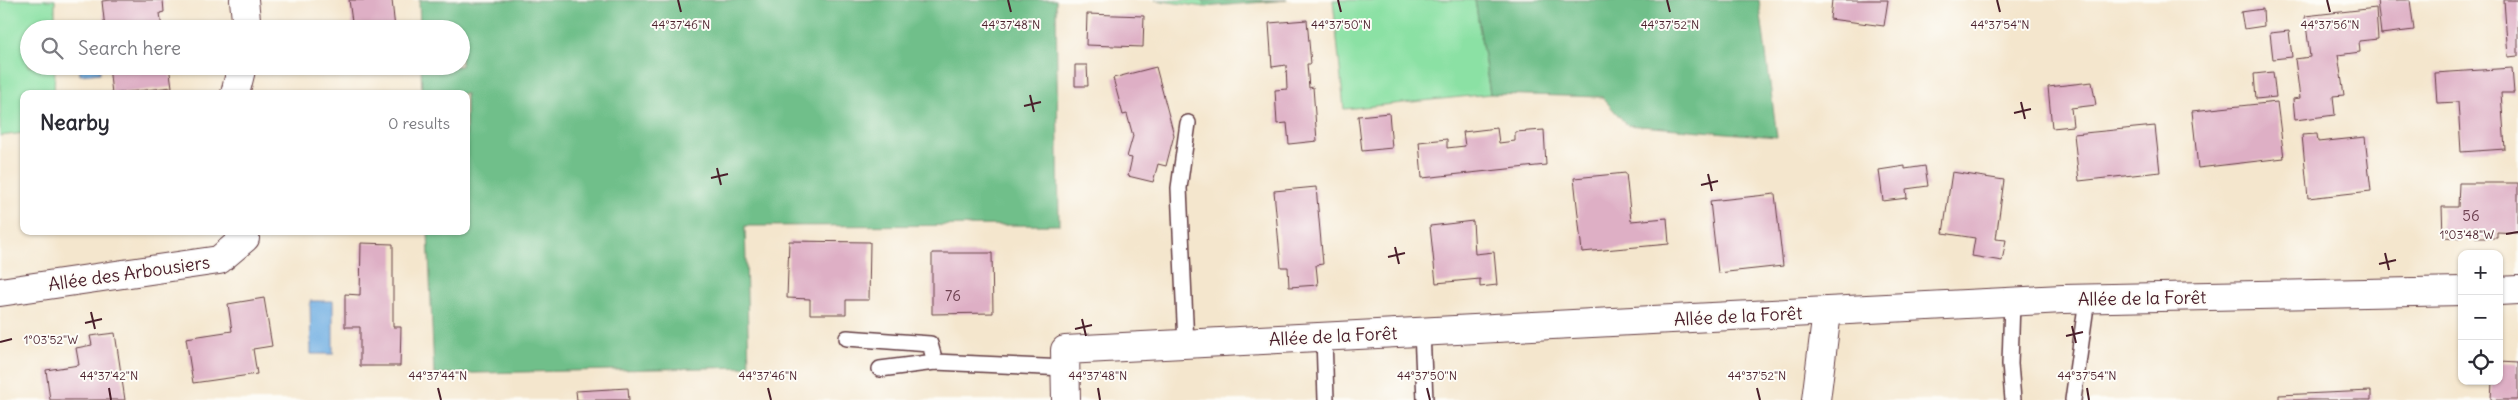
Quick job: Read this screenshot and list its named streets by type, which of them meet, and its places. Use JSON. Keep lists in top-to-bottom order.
{
  "streets": {
    "street": ["Allée des Arbousiers", "Allée de la Forêt"]
  },
  "house_numbers": ["56", "76"],
  "page": {
    "search": "Search here",
    "heading": ["Nearby", "0 results"],
    "map_buttons": ["+", "−"]
  },
  "coordinates": [
    "44°37'48\"N",
    "44°37'50\"N",
    "44°37'52\"N",
    "44°37'54\"N",
    "44°37'56\"N",
    "44°37'46\"N",
    "1°03'48\"W",
    "1°03'52\"W",
    "44°37'42\"N",
    "44°37'44\"N"
  ]
}
